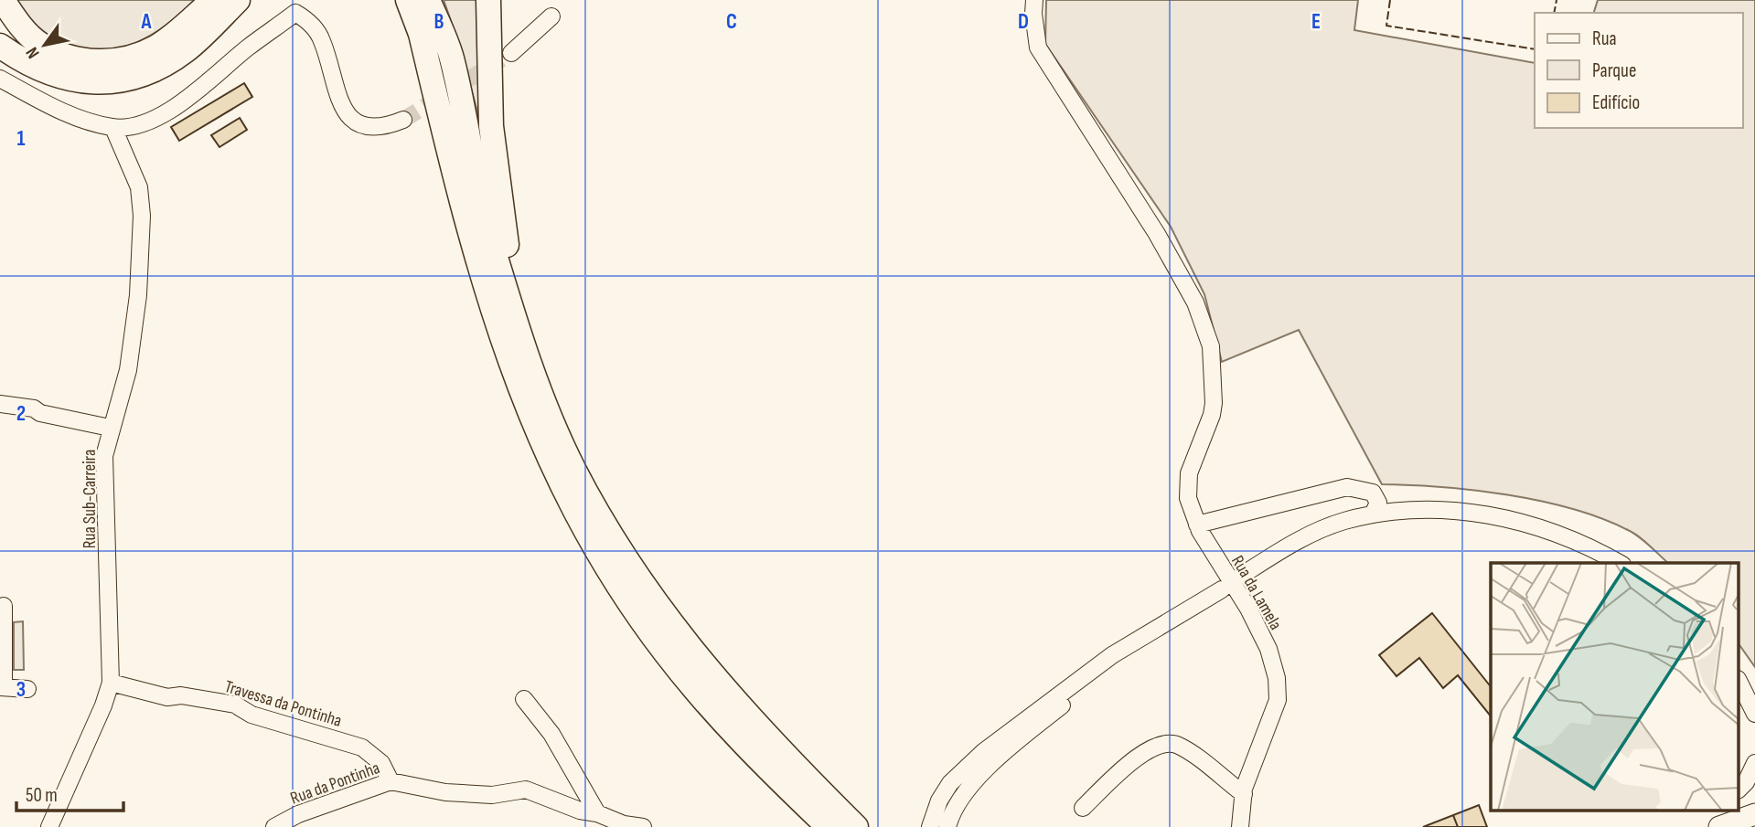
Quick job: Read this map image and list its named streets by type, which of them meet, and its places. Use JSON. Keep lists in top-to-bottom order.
{
  "streets": {
    "street": [
      "Rua Sub-Carreira",
      "Rua da Lamela",
      "Travessa da Pontinha",
      "Rua da Pontinha"
    ]
  },
  "crossings": [
    ["Rua Sub-Carreira", "Travessa da Pontinha"],
    ["Travessa da Pontinha", "Rua da Pontinha"]
  ],
  "legend": ["Rua", "Parque", "Edifício"],
  "scale_bar": "50 m",
  "north": "bottom left",
  "grid": {
    "columns": [
      "A",
      "B",
      "C",
      "D",
      "E"
    ],
    "rows": ["1", "2", "3"]
  }
}
